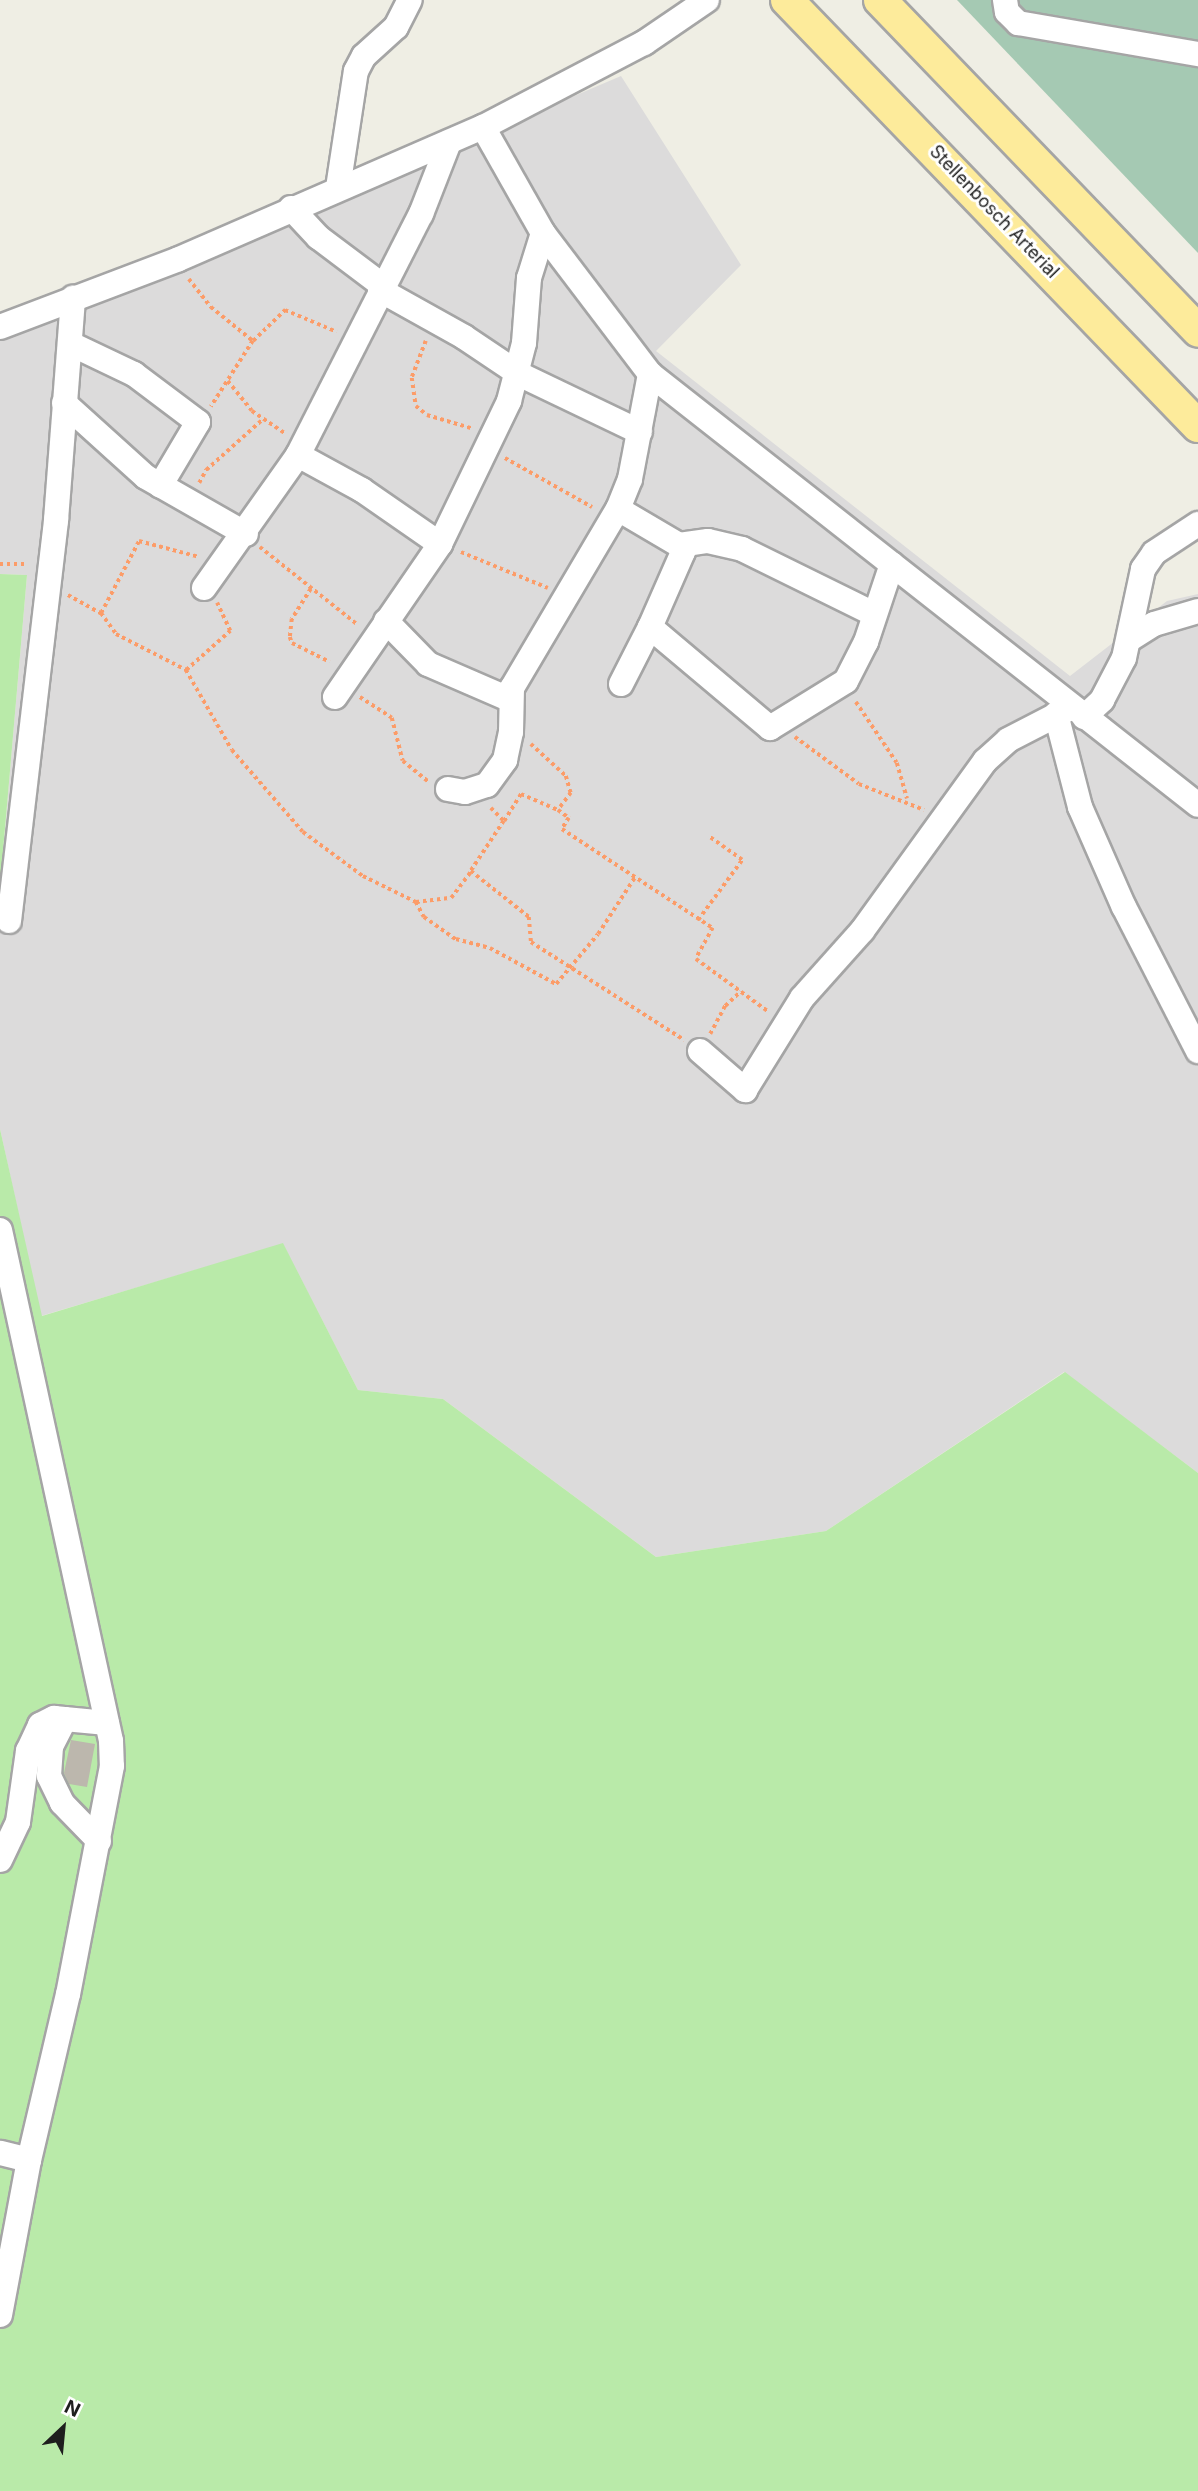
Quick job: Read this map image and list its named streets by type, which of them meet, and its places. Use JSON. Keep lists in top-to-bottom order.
{
  "streets": {
    "main road": ["Stellenbosch Arterial"]
  },
  "north": "top right"
}
